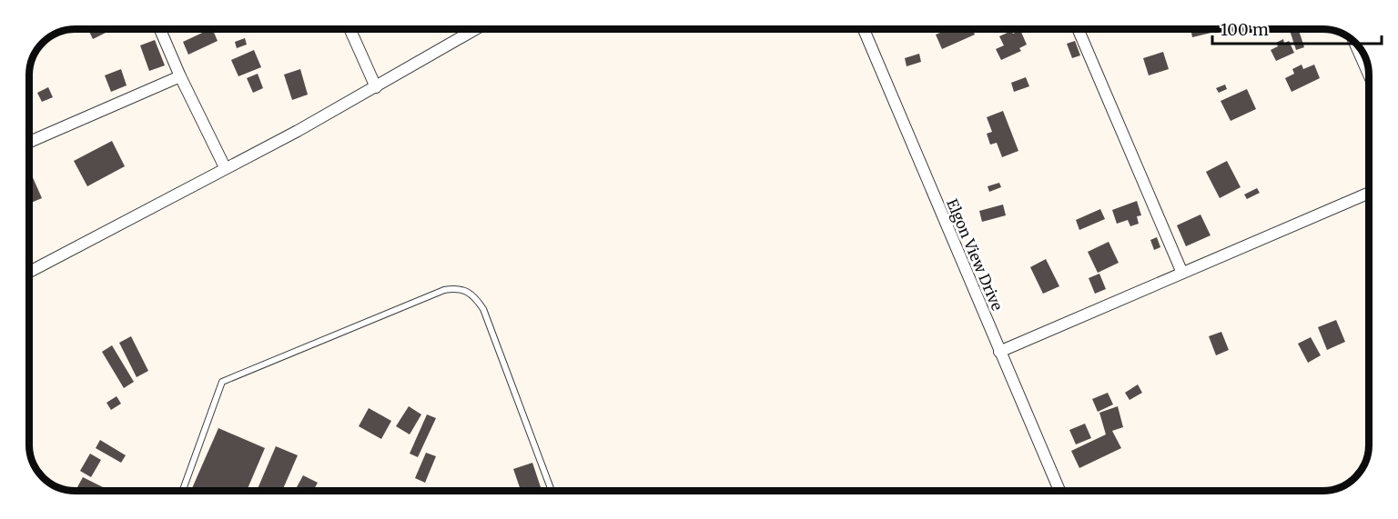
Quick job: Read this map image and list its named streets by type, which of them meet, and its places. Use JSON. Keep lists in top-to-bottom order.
{
  "streets": {
    "street": ["Elgon View Drive"]
  },
  "scale_bar": "100 m"
}
